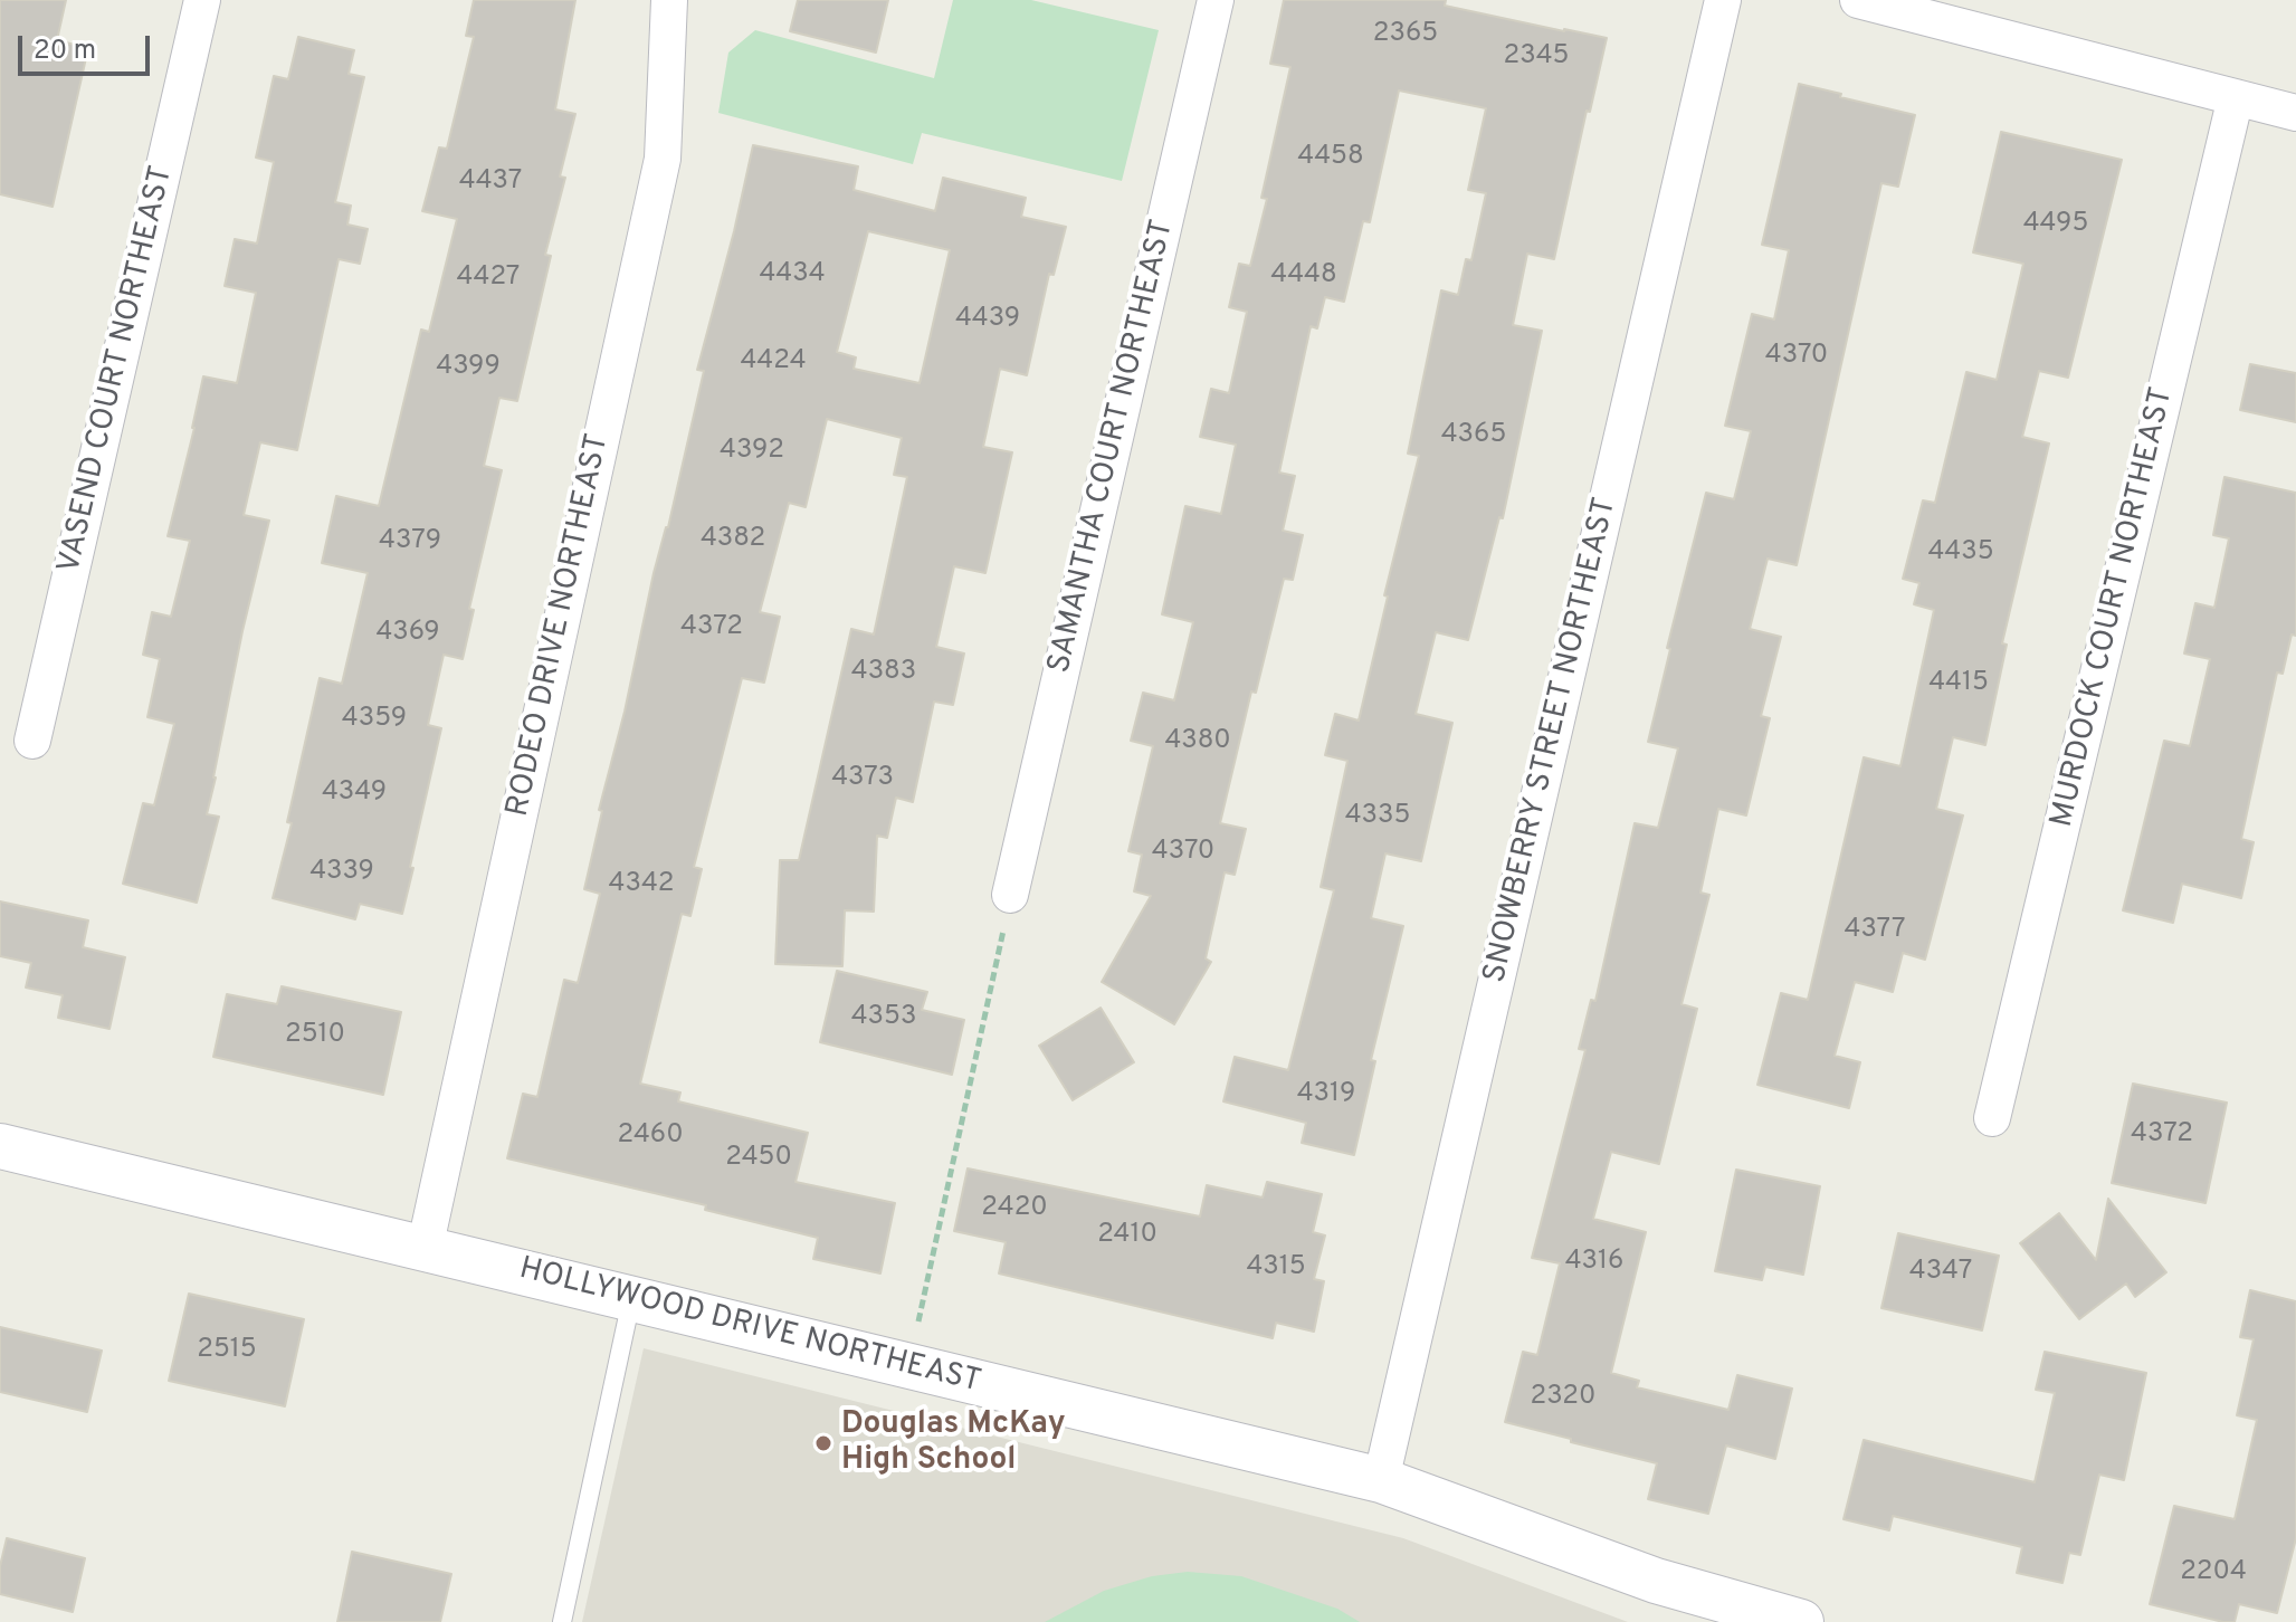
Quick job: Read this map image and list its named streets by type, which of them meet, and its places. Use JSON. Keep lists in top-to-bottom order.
{
  "streets": {
    "street": [
      "VASEND COURT NORTHEAST",
      "SAMANTHA COURT NORTHEAST",
      "MURDOCK COURT NORTHEAST",
      "RODEO DRIVE NORTHEAST",
      "SNOWBERRY STREET NORTHEAST",
      "HOLLYWOOD DRIVE NORTHEAST"
    ]
  },
  "crossings": [
    ["RODEO DRIVE NORTHEAST", "HOLLYWOOD DRIVE NORTHEAST"],
    ["SNOWBERRY STREET NORTHEAST", "HOLLYWOOD DRIVE NORTHEAST"]
  ],
  "places": ["Douglas McKay High School"],
  "house_numbers": [
    "2365",
    "2345",
    "4458",
    "4437",
    "4495",
    "4434",
    "4448",
    "4427",
    "4439",
    "4370",
    "4424",
    "4399",
    "4365",
    "4392",
    "4382",
    "4379",
    "4435",
    "4372",
    "4369",
    "4383",
    "4415",
    "4359",
    "4380",
    "4373",
    "4349",
    "4335",
    "4370",
    "4339",
    "4342",
    "4377",
    "4353",
    "2510",
    "4319",
    "4372",
    "2460",
    "2450",
    "2420",
    "2410",
    "4316",
    "4315",
    "4347",
    "2515",
    "2320",
    "2204"
  ],
  "scale_bar": "20 m"
}
